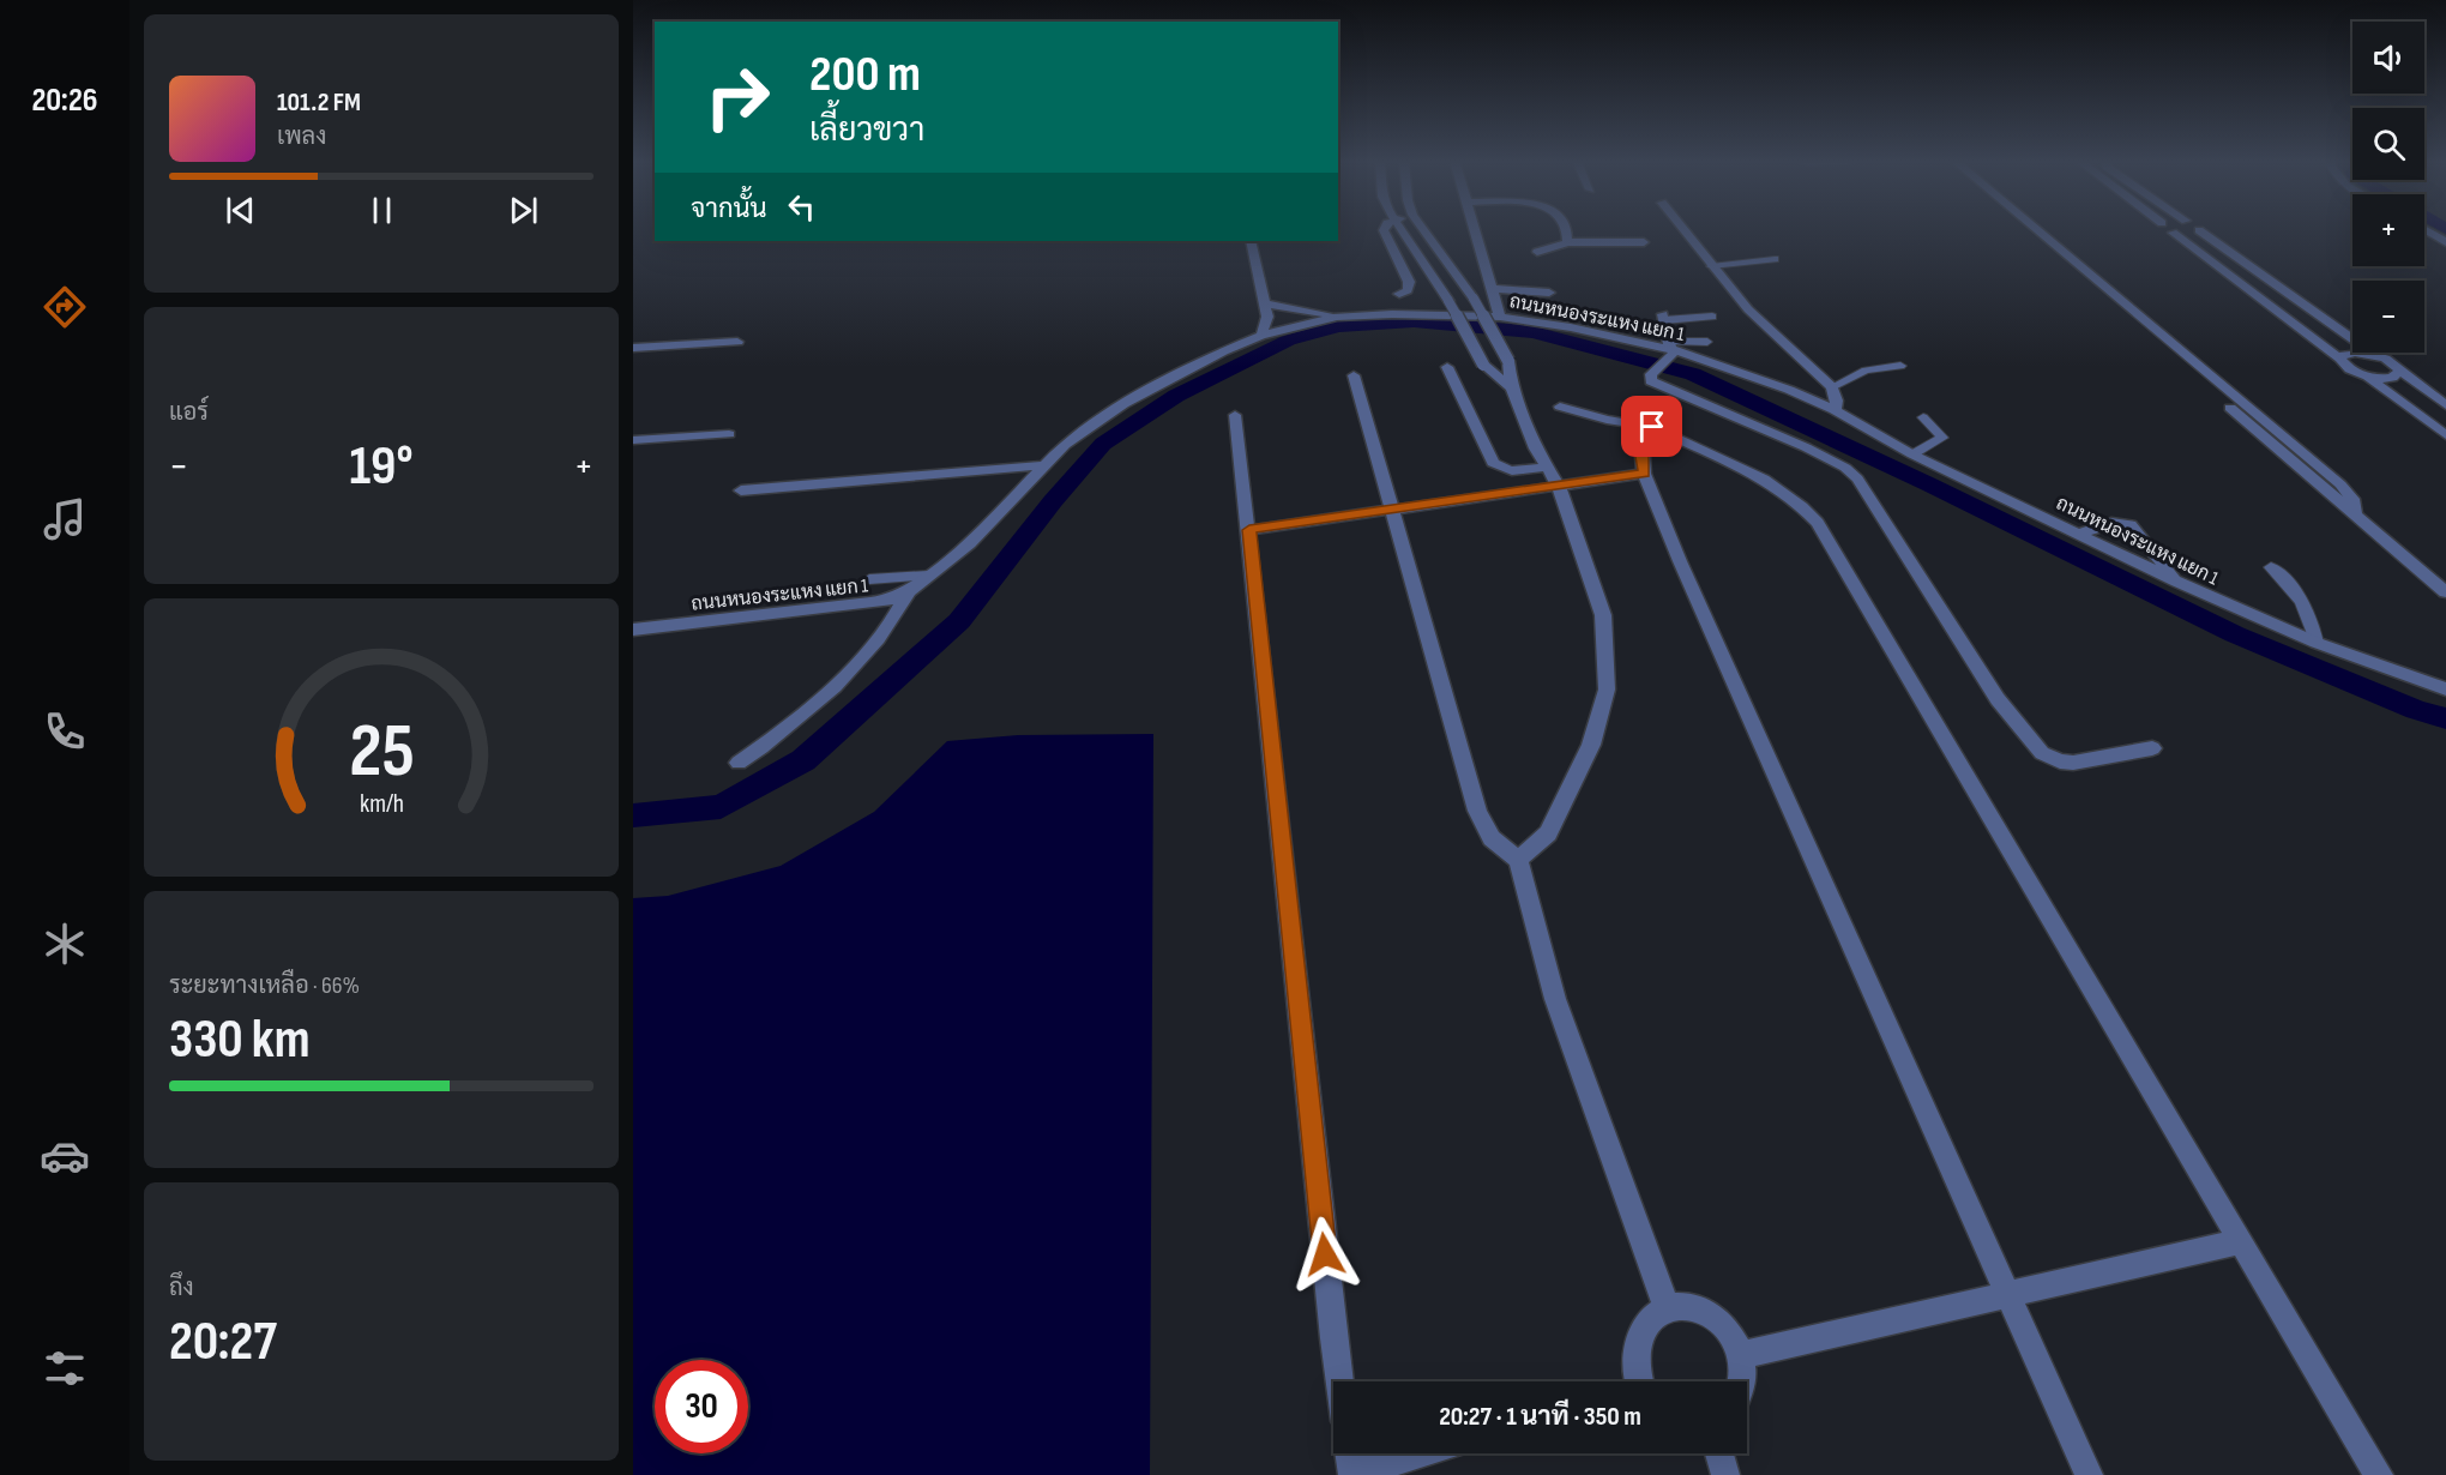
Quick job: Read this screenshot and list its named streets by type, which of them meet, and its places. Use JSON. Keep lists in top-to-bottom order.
{
  "streets": {
    "street": ["ถนนหนองระแหง แยก 1"]
  },
  "page": {
    "tabs": "20:26",
    "map_buttons": ["+", "−"],
    "turn": ["200 m", "เลี้ยวขวา"],
    "song": ["101.2 FM", "เพลง"],
    "then": "จากนั้น",
    "tile": [
      "แอร์",
      ["ระยะทางเหลือ · 66%", "330 km"],
      ["ถึง", "20:27"]
    ],
    "heat": ["−", "19°", "+"],
    "limit": "30",
    "trip": "20:27 · 1 นาที · 350 m",
    "gauge": ["25", "km/h"]
  }
}
